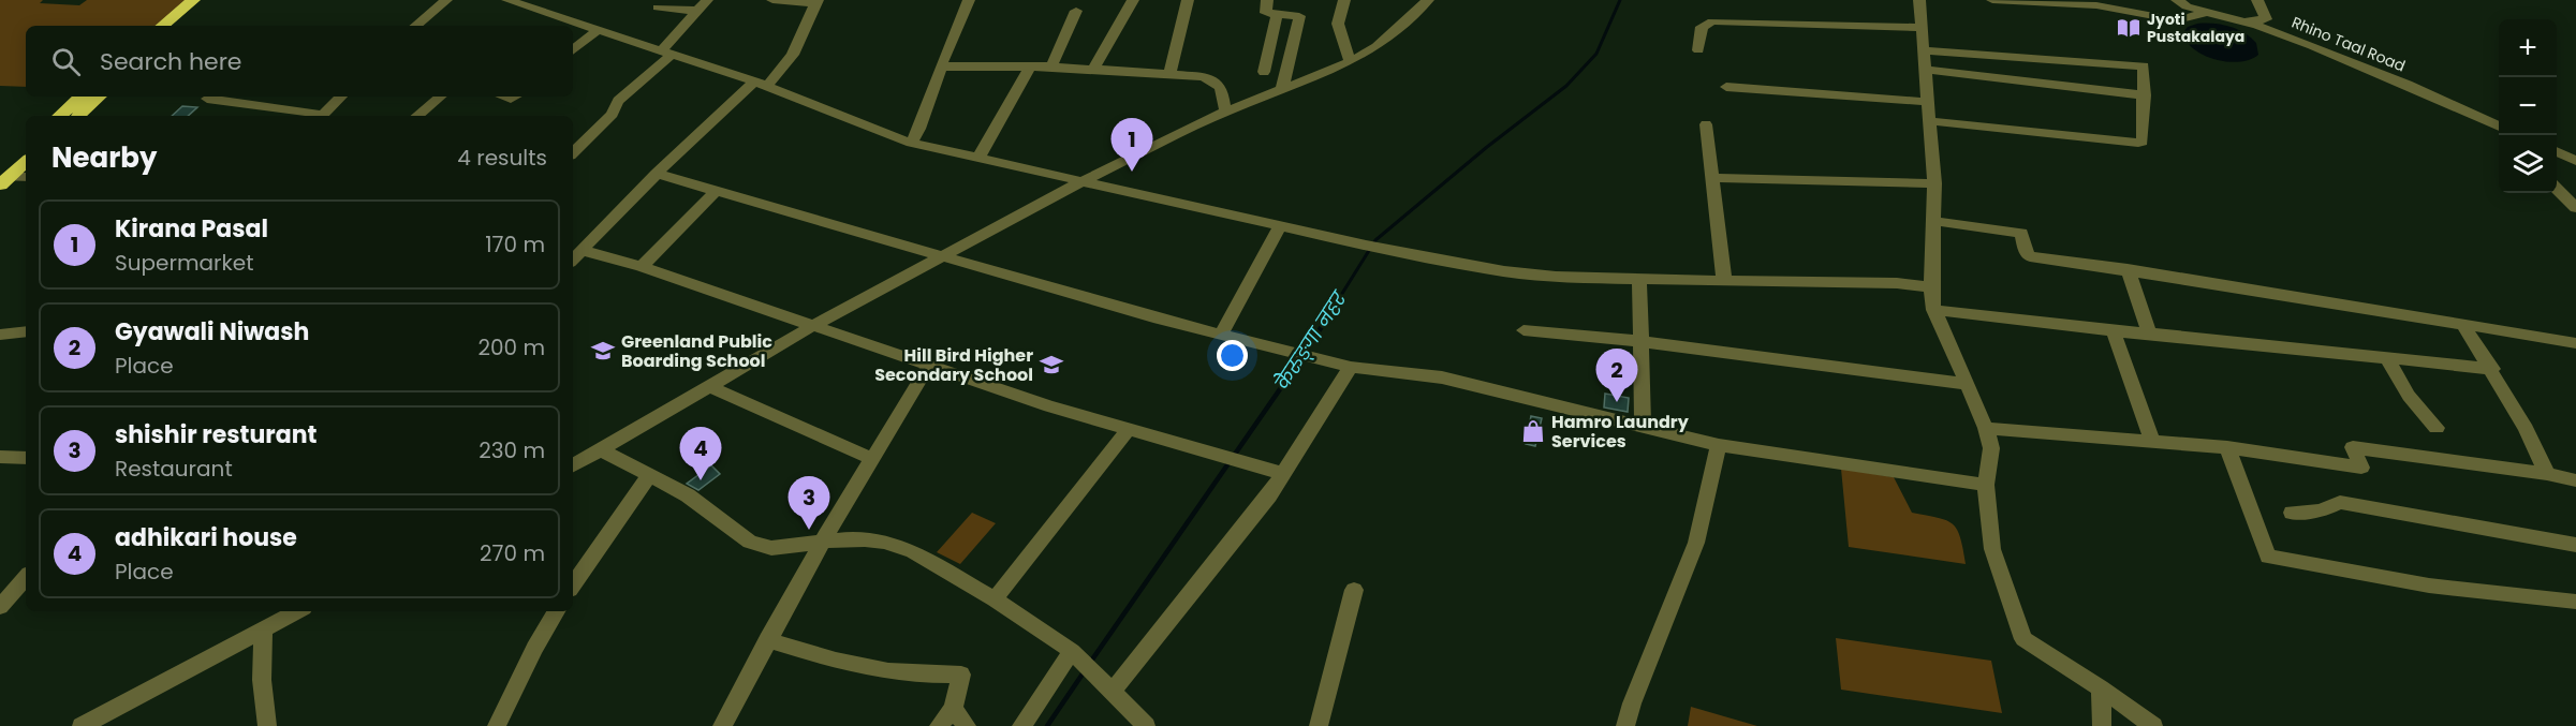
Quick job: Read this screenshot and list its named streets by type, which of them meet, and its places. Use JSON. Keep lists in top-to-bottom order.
{
  "streets": {
    "street": ["Rhino Taal Road"]
  },
  "water": ["केेरुङ्गा नहर"],
  "places": {
    "library": ["Jyoti Pustakalaya"],
    "school or university": ["Greenland Public Boarding School", "Hill Bird Higher Secondary School"],
    "shop": ["Hamro Laundry Services"]
  },
  "page": {
    "map_buttons": ["+", "−"],
    "search": "Search here",
    "heading": ["Nearby", "4 results"],
    "pins": [
      "1",
      "2",
      "4",
      "3"
    ],
    "list": [
      {
        "mark": "1",
        "name": "Kirana Pasal",
        "note": "Supermarket",
        "value": "170 m"
      },
      {
        "mark": "2",
        "name": "Gyawali Niwash",
        "note": "Place",
        "value": "200 m"
      },
      {
        "mark": "3",
        "name": "shishir resturant",
        "note": "Restaurant",
        "value": "230 m"
      },
      {
        "mark": "4",
        "name": "adhikari house",
        "note": "Place",
        "value": "270 m"
      }
    ]
  }
}
